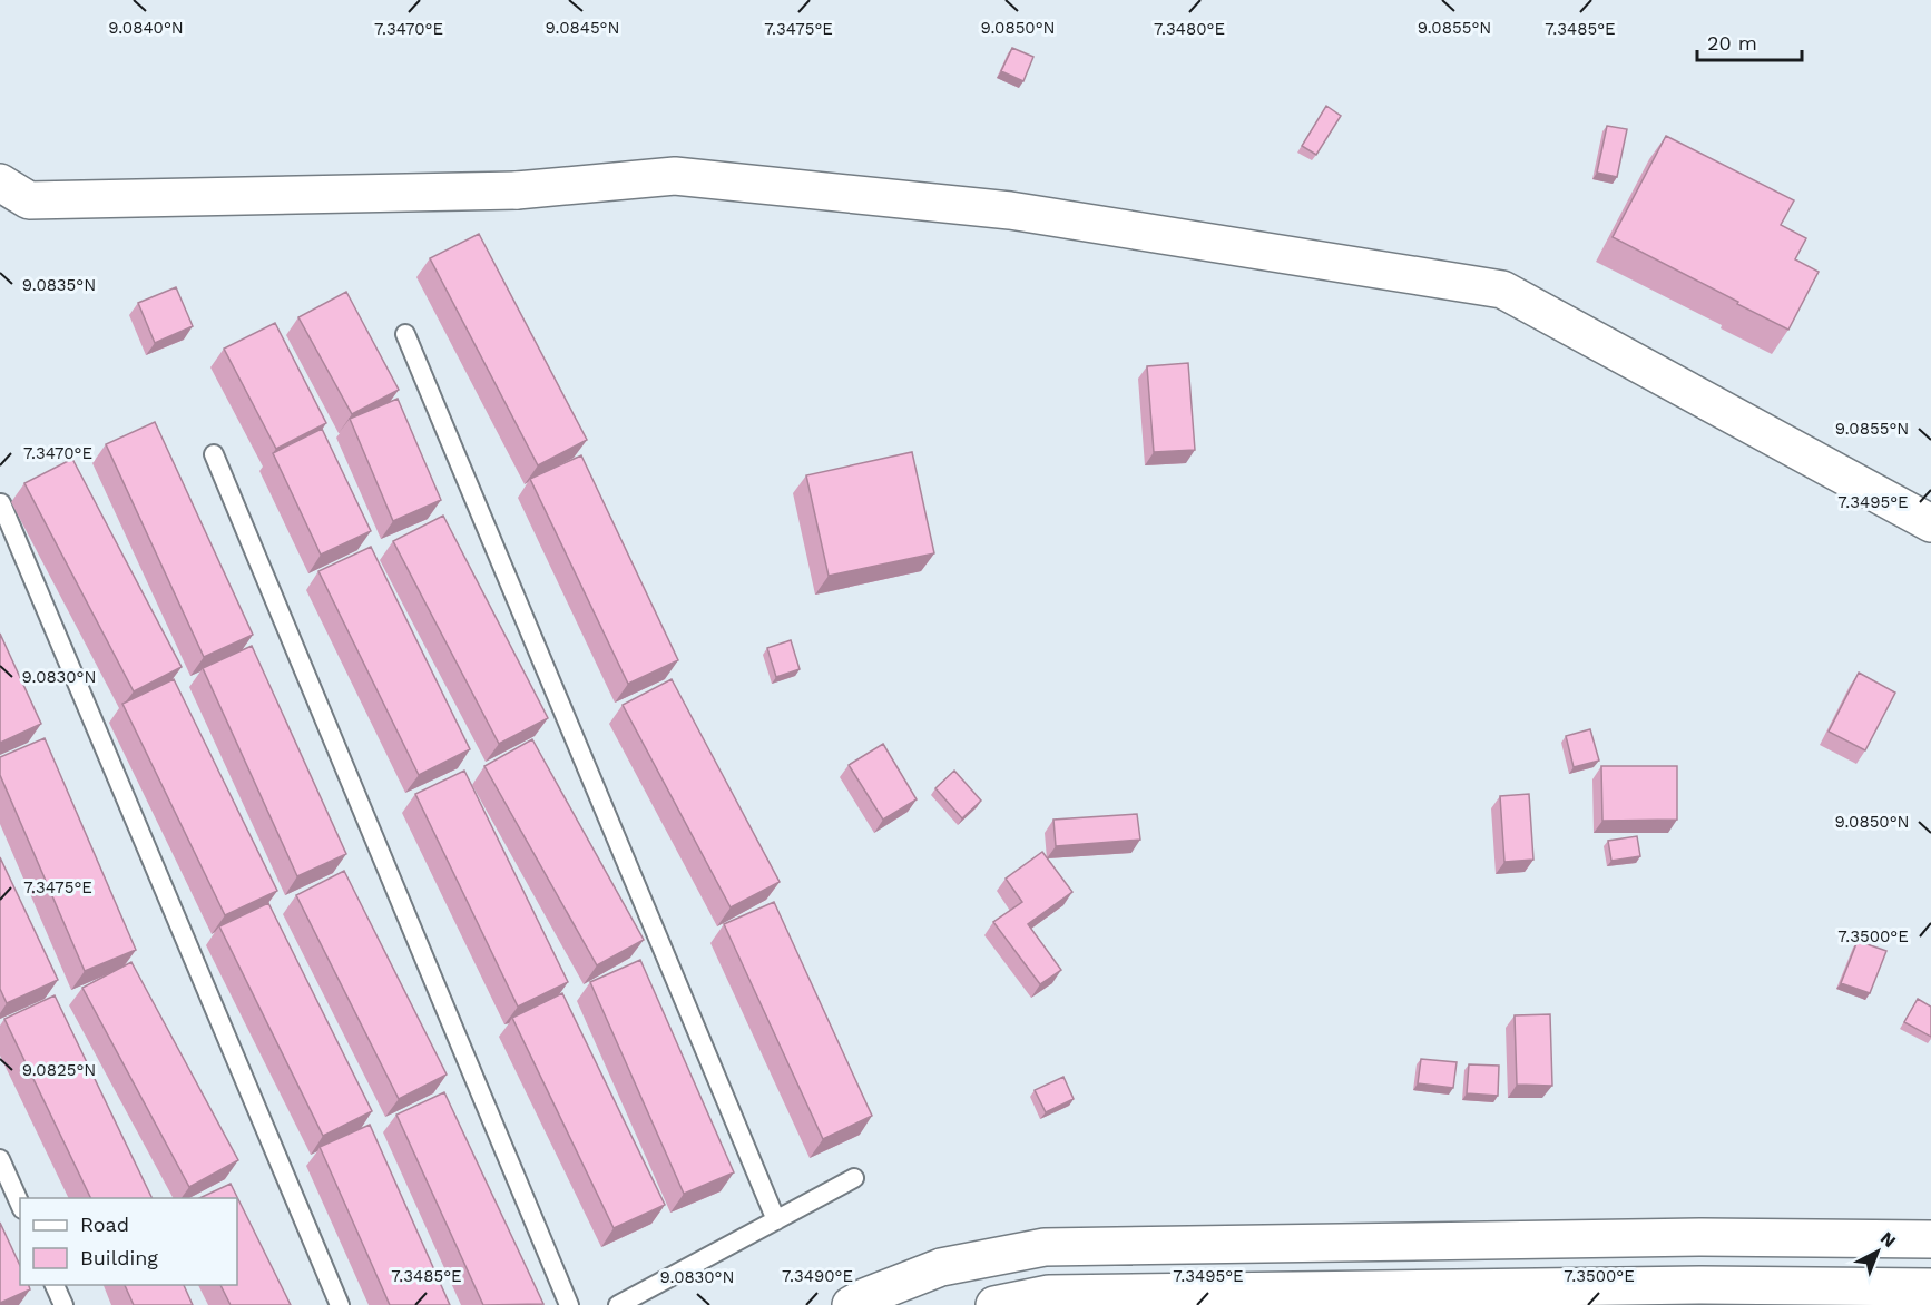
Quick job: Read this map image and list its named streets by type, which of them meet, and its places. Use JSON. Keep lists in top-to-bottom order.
{
  "legend": ["Road", "Building"],
  "scale_bar": "20 m",
  "north": "top right",
  "coordinates": [
    "9.0840°N",
    "9.0845°N",
    "9.0850°N",
    "9.0855°N",
    "7.3480°E",
    "7.3485°E",
    "7.3470°E",
    "7.3475°E",
    "9.0835°N",
    "7.3495°E",
    "9.0830°N",
    "7.3500°E",
    "9.0825°N",
    "7.3490°E"
  ]
}
